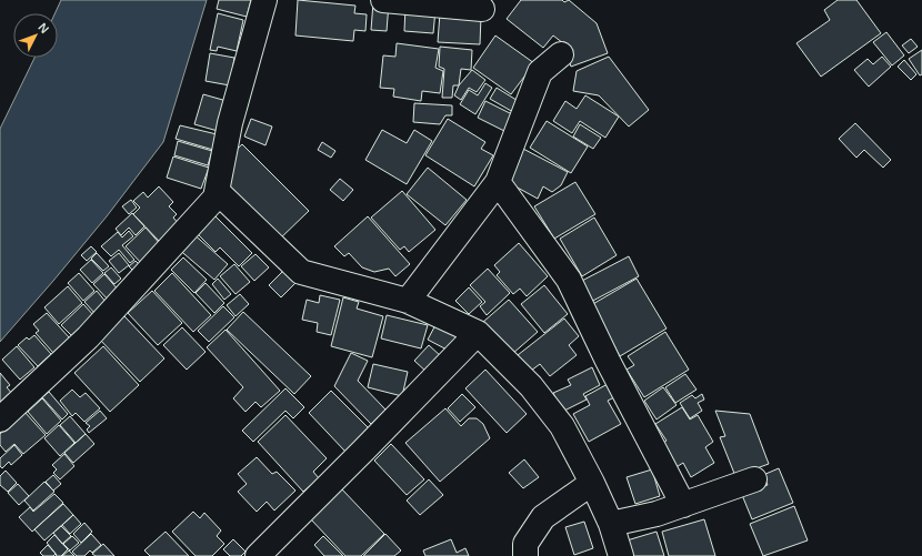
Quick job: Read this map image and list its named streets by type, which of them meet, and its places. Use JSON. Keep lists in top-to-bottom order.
{
  "north": "top right"
}
